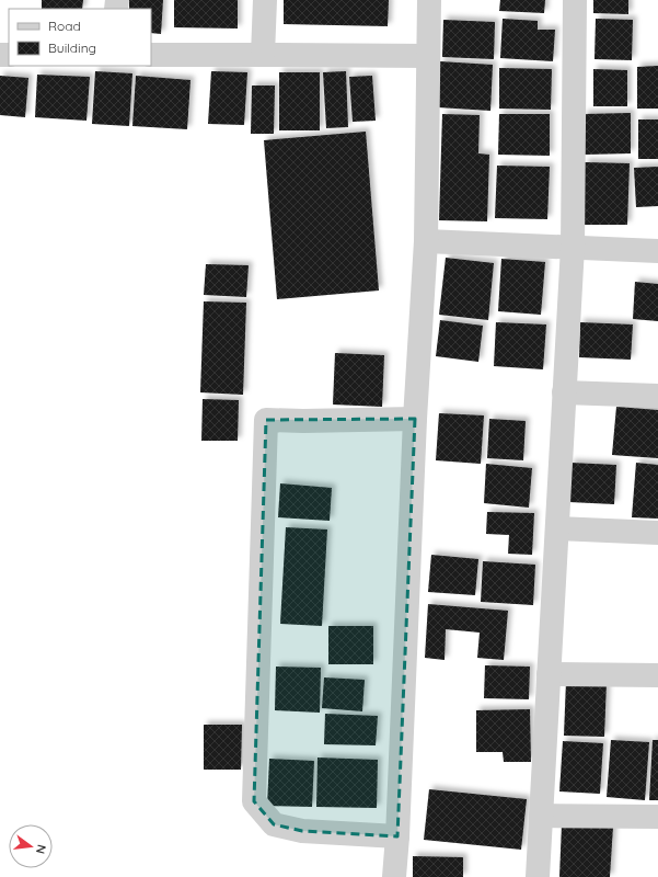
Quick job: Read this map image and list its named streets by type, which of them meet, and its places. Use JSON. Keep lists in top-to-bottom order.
{
  "legend": ["Road", "Building"],
  "north": "right"
}
